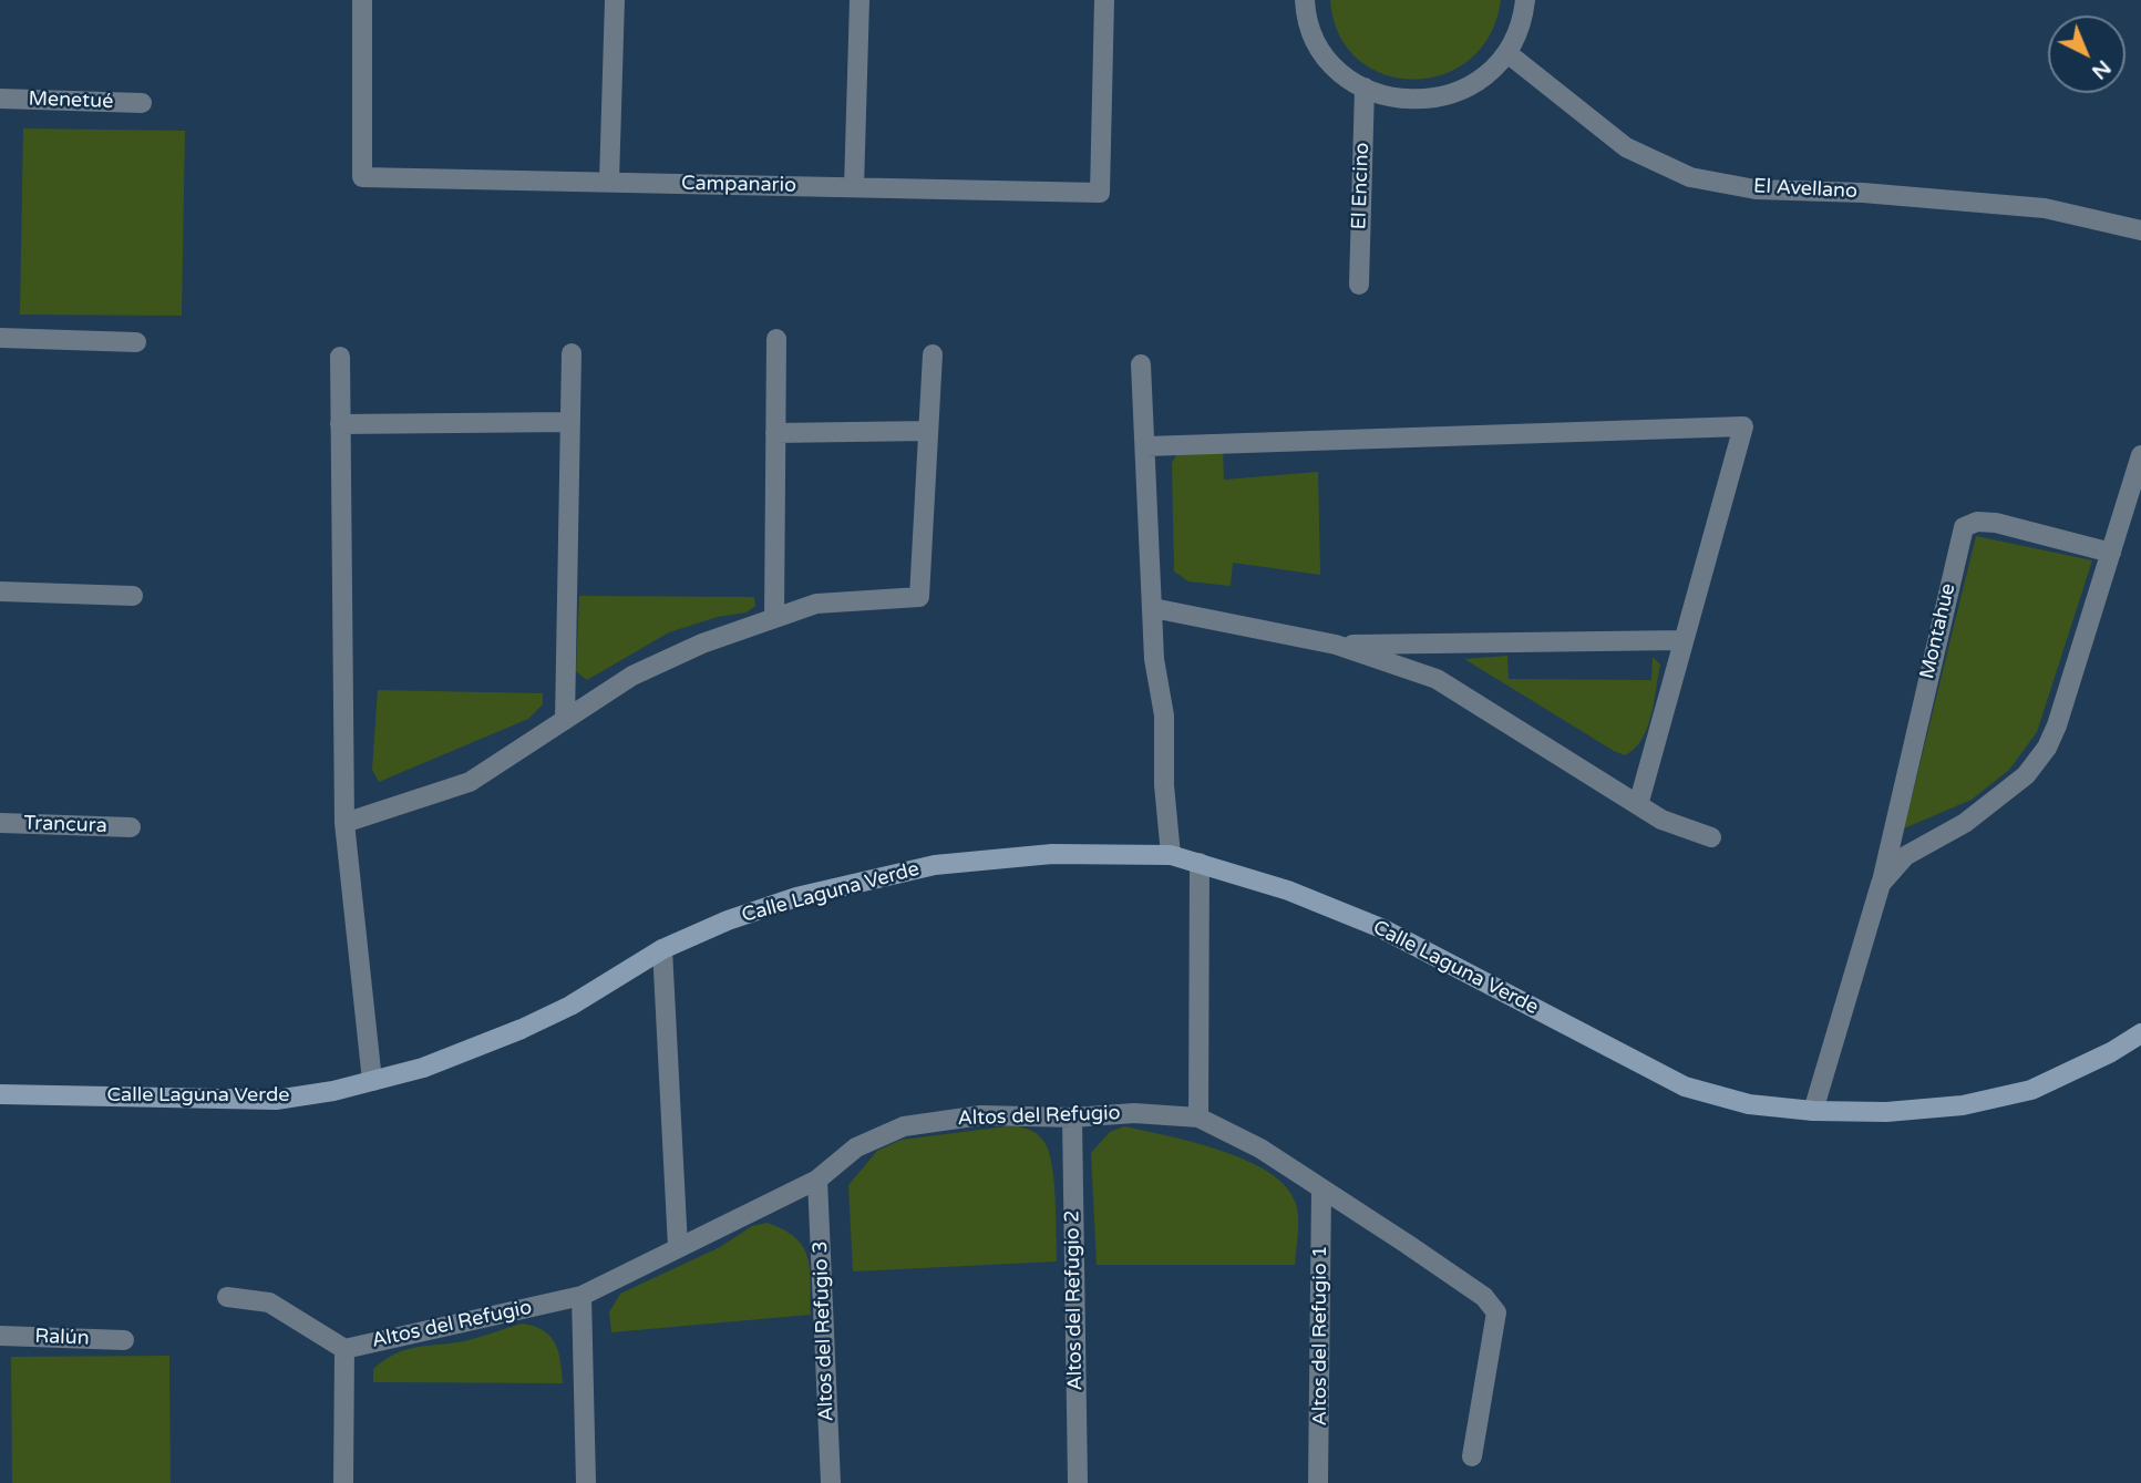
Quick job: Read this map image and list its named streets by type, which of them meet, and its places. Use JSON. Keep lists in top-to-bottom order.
{
  "streets": {
    "street": [
      "Menetué",
      "Campanario",
      "El Encino",
      "El Avellano",
      "Montahue",
      "Trancura",
      "Calle Laguna Verde",
      "Altos del Refugio",
      "Altos del Refugio 2",
      "Altos del Refugio 3",
      "Altos del Refugio 1",
      "Ralún"
    ]
  },
  "crossings": [
    ["Montahue", "Calle Laguna Verde"],
    ["Altos del Refugio", "Altos del Refugio 2"],
    ["Altos del Refugio", "Altos del Refugio 3"],
    ["Altos del Refugio", "Altos del Refugio 1"]
  ],
  "north": "bottom right"
}
